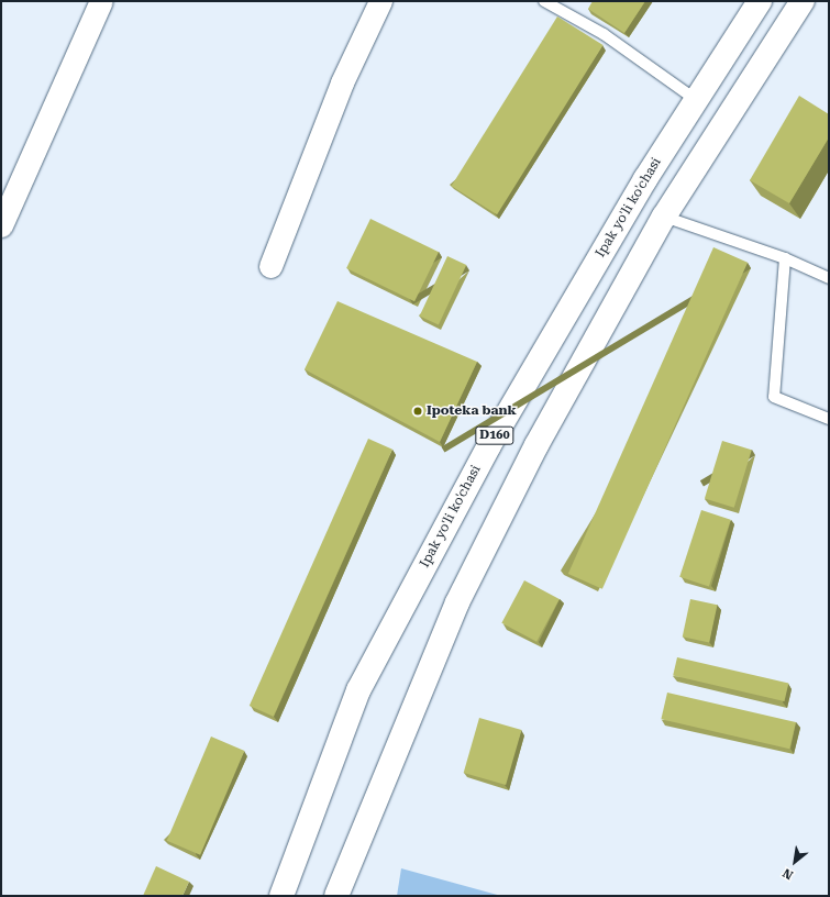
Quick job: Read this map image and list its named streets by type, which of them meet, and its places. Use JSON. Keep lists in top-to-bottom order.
{
  "streets": {
    "main road": ["Ipak yo'li ko'chasi", "D160"]
  },
  "places": ["Ipoteka bank"],
  "north": "bottom left"
}
